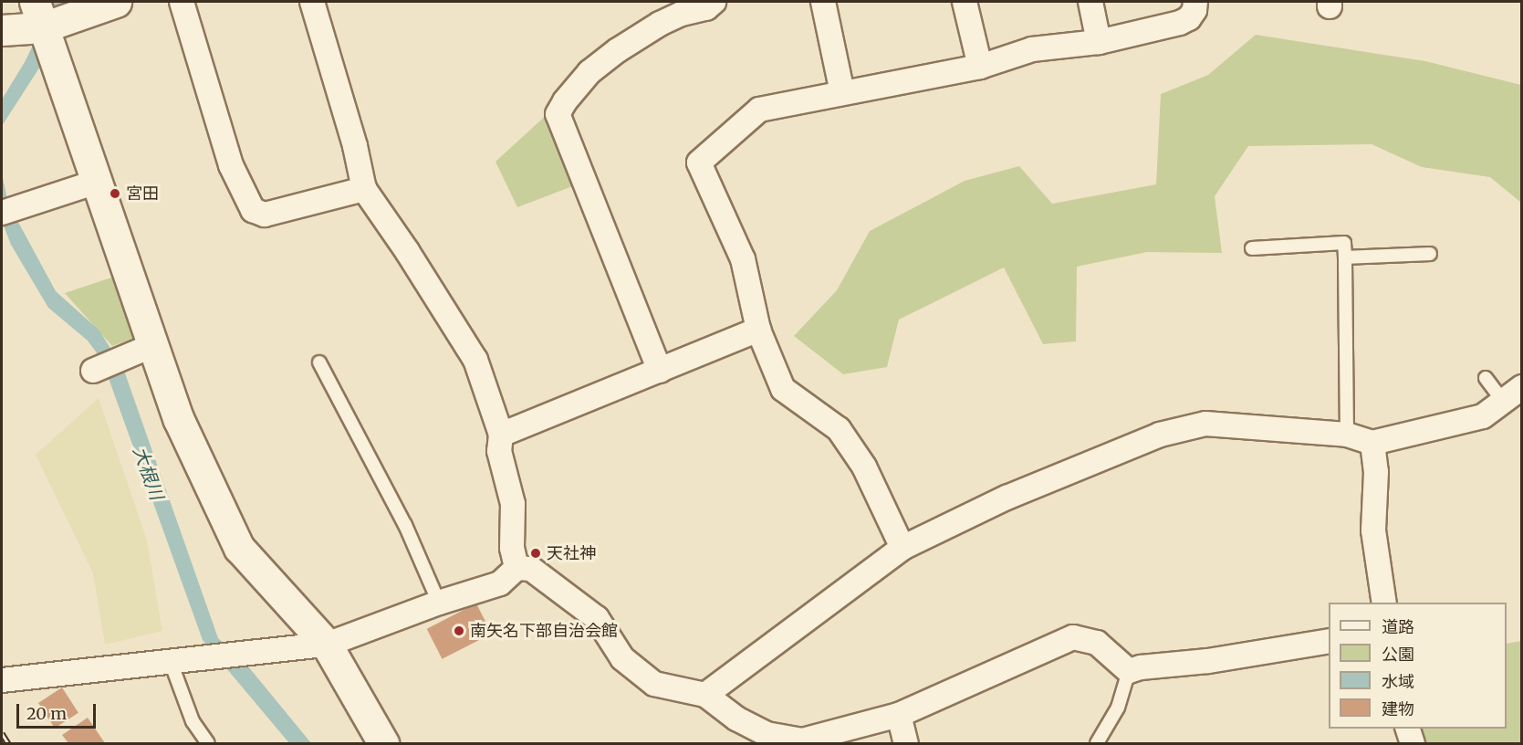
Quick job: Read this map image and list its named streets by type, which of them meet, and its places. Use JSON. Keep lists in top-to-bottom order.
{
  "water": ["大根川"],
  "places": ["宮田", "天社神", "南矢名下部自治会館"],
  "legend": [
    "道路",
    "公園",
    "水域",
    "建物"
  ],
  "scale_bar": "20 m"
}
